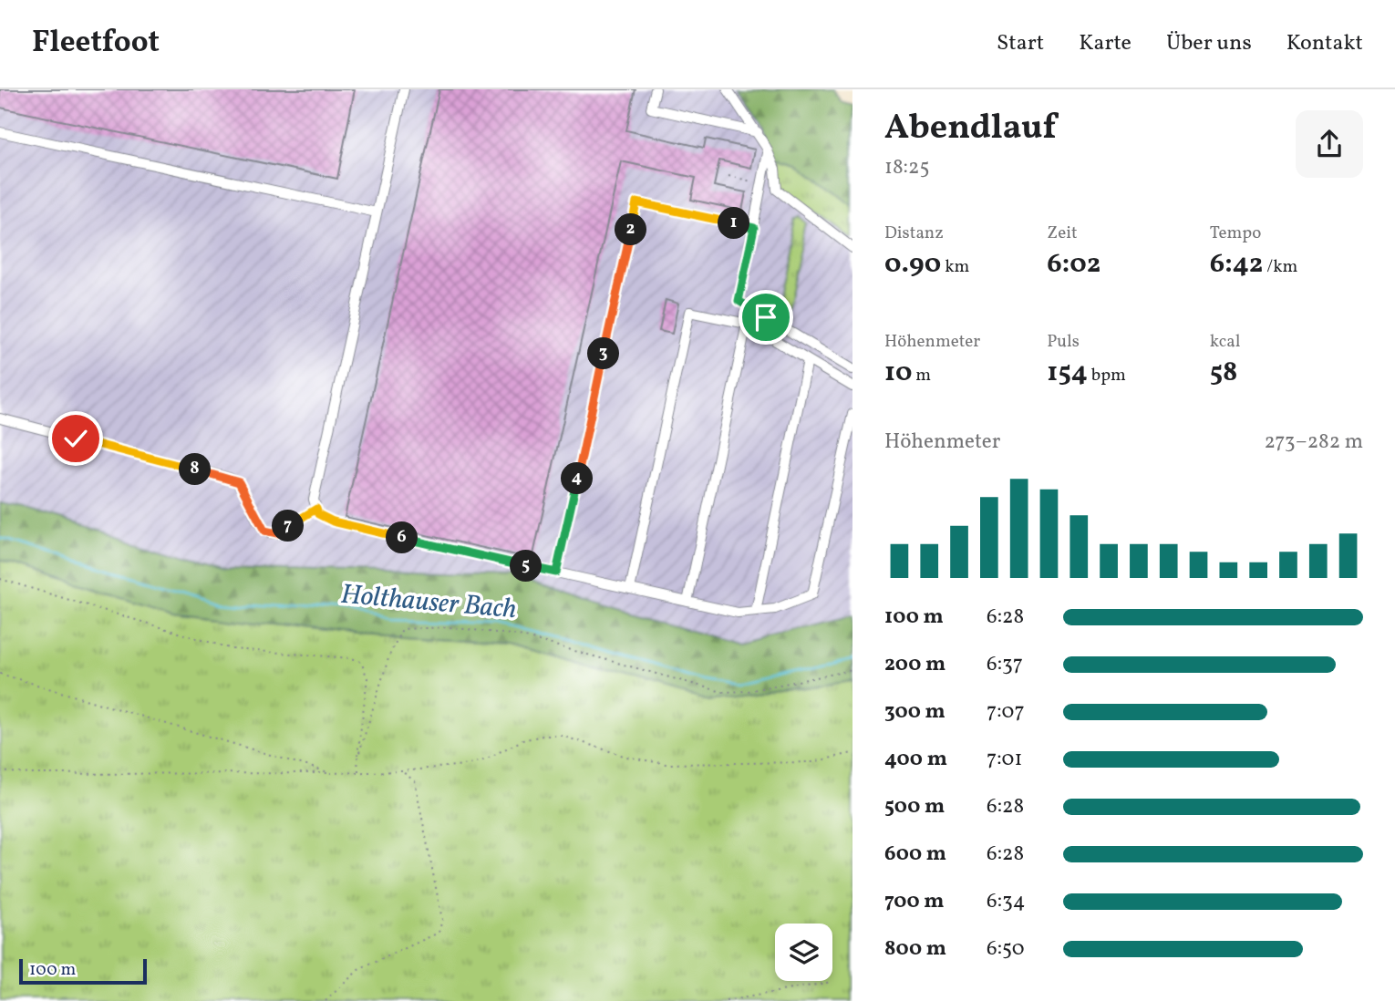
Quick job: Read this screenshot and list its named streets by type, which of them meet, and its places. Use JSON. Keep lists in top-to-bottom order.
{
  "water": ["Holthauser Bach"],
  "scale_bar": "100 m",
  "page": {
    "header": "Fleetfoot",
    "nav": [
      "Start",
      "Karte",
      "Über uns",
      "Kontakt"
    ],
    "heading": ["Abendlauf", "18:25"],
    "stats": [
      ["Distanz", "0.90 km"],
      ["Zeit", "6:02"],
      ["Tempo", "6:42 /km"],
      ["Höhenmeter", "10 m"],
      ["Puls", "154 bpm"],
      ["kcal", "58"]
    ],
    "pins": [
      "1",
      "2",
      "3",
      "8",
      "4",
      "7",
      "6",
      "5"
    ],
    "chart": ["Höhenmeter", "273–282 m"],
    "list": [
      {
        "name": "100 m",
        "note": "6:28"
      },
      {
        "name": "200 m",
        "note": "6:37"
      },
      {
        "name": "300 m",
        "note": "7:07"
      },
      {
        "name": "400 m",
        "note": "7:01"
      },
      {
        "name": "500 m",
        "note": "6:28"
      },
      {
        "name": "600 m",
        "note": "6:28"
      },
      {
        "name": "700 m",
        "note": "6:34"
      },
      {
        "name": "800 m",
        "note": "6:50"
      }
    ],
    "scale": "100 m"
  }
}
